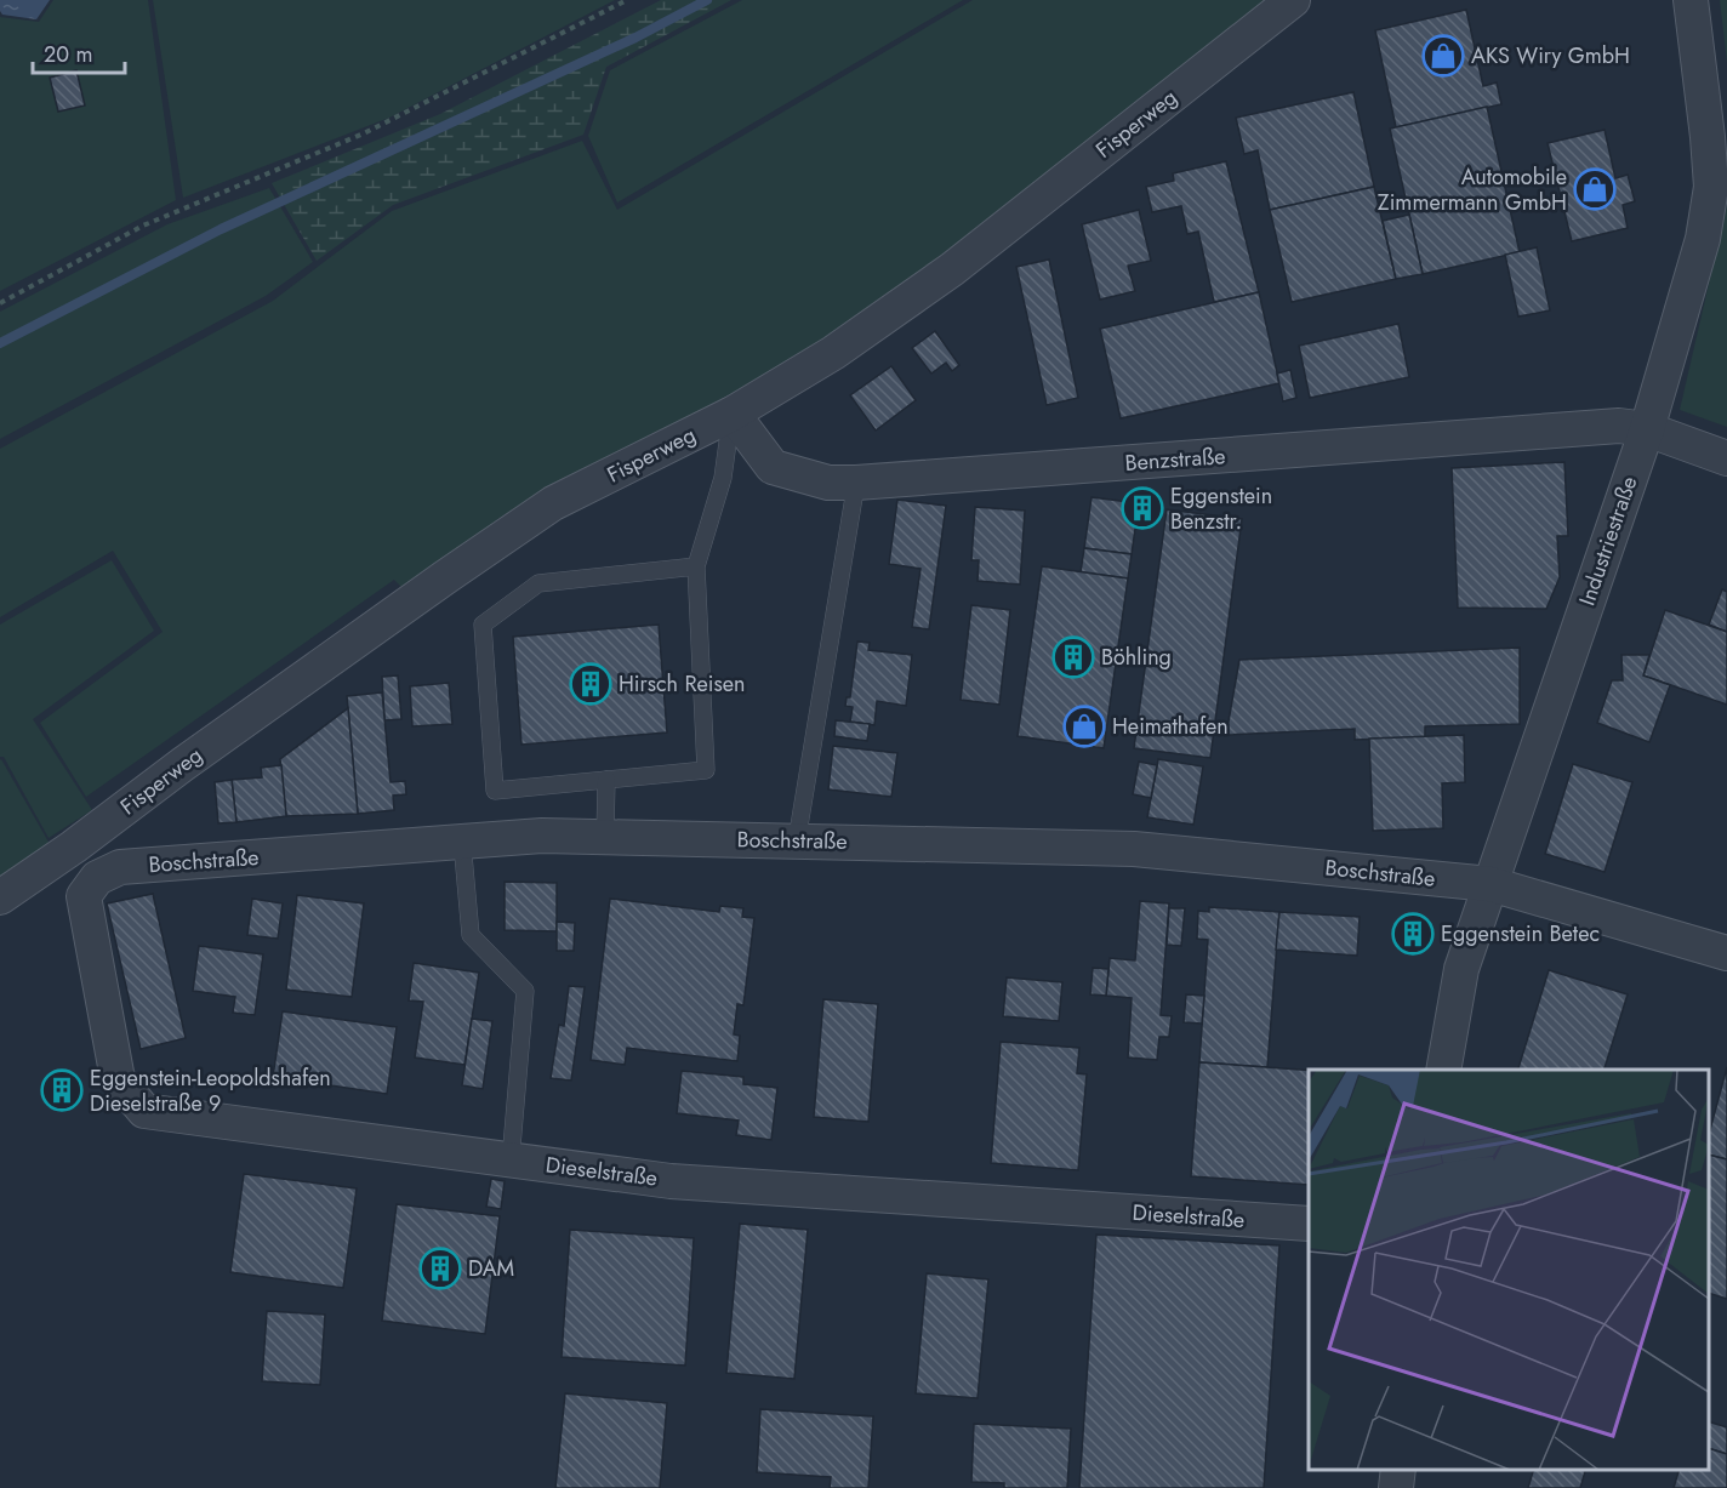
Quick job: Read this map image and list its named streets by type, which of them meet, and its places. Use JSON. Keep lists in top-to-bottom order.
{
  "streets": {
    "street": [
      "Fisperweg",
      "Benzstraße",
      "Industriestraße",
      "Boschstraße",
      "Dieselstraße"
    ]
  },
  "crossings": [
    ["Fisperweg", "Benzstraße"],
    ["Fisperweg", "Boschstraße"],
    ["Fisperweg", "Dieselstraße"],
    ["Benzstraße", "Industriestraße"],
    ["Industriestraße", "Boschstraße"],
    ["Boschstraße", "Dieselstraße"]
  ],
  "places": {
    "shop": ["AKS Wiry GmbH", "Automobile Zimmermann GmbH", "Heimathafen"],
    "building": [
      "Eggenstein Benzstr.",
      "Böhling",
      "Hirsch Reisen",
      "Eggenstein Betec",
      "Eggenstein-Leopoldshafen Dieselstraße 9",
      "DAM"
    ]
  },
  "scale_bar": "20 m"
}
